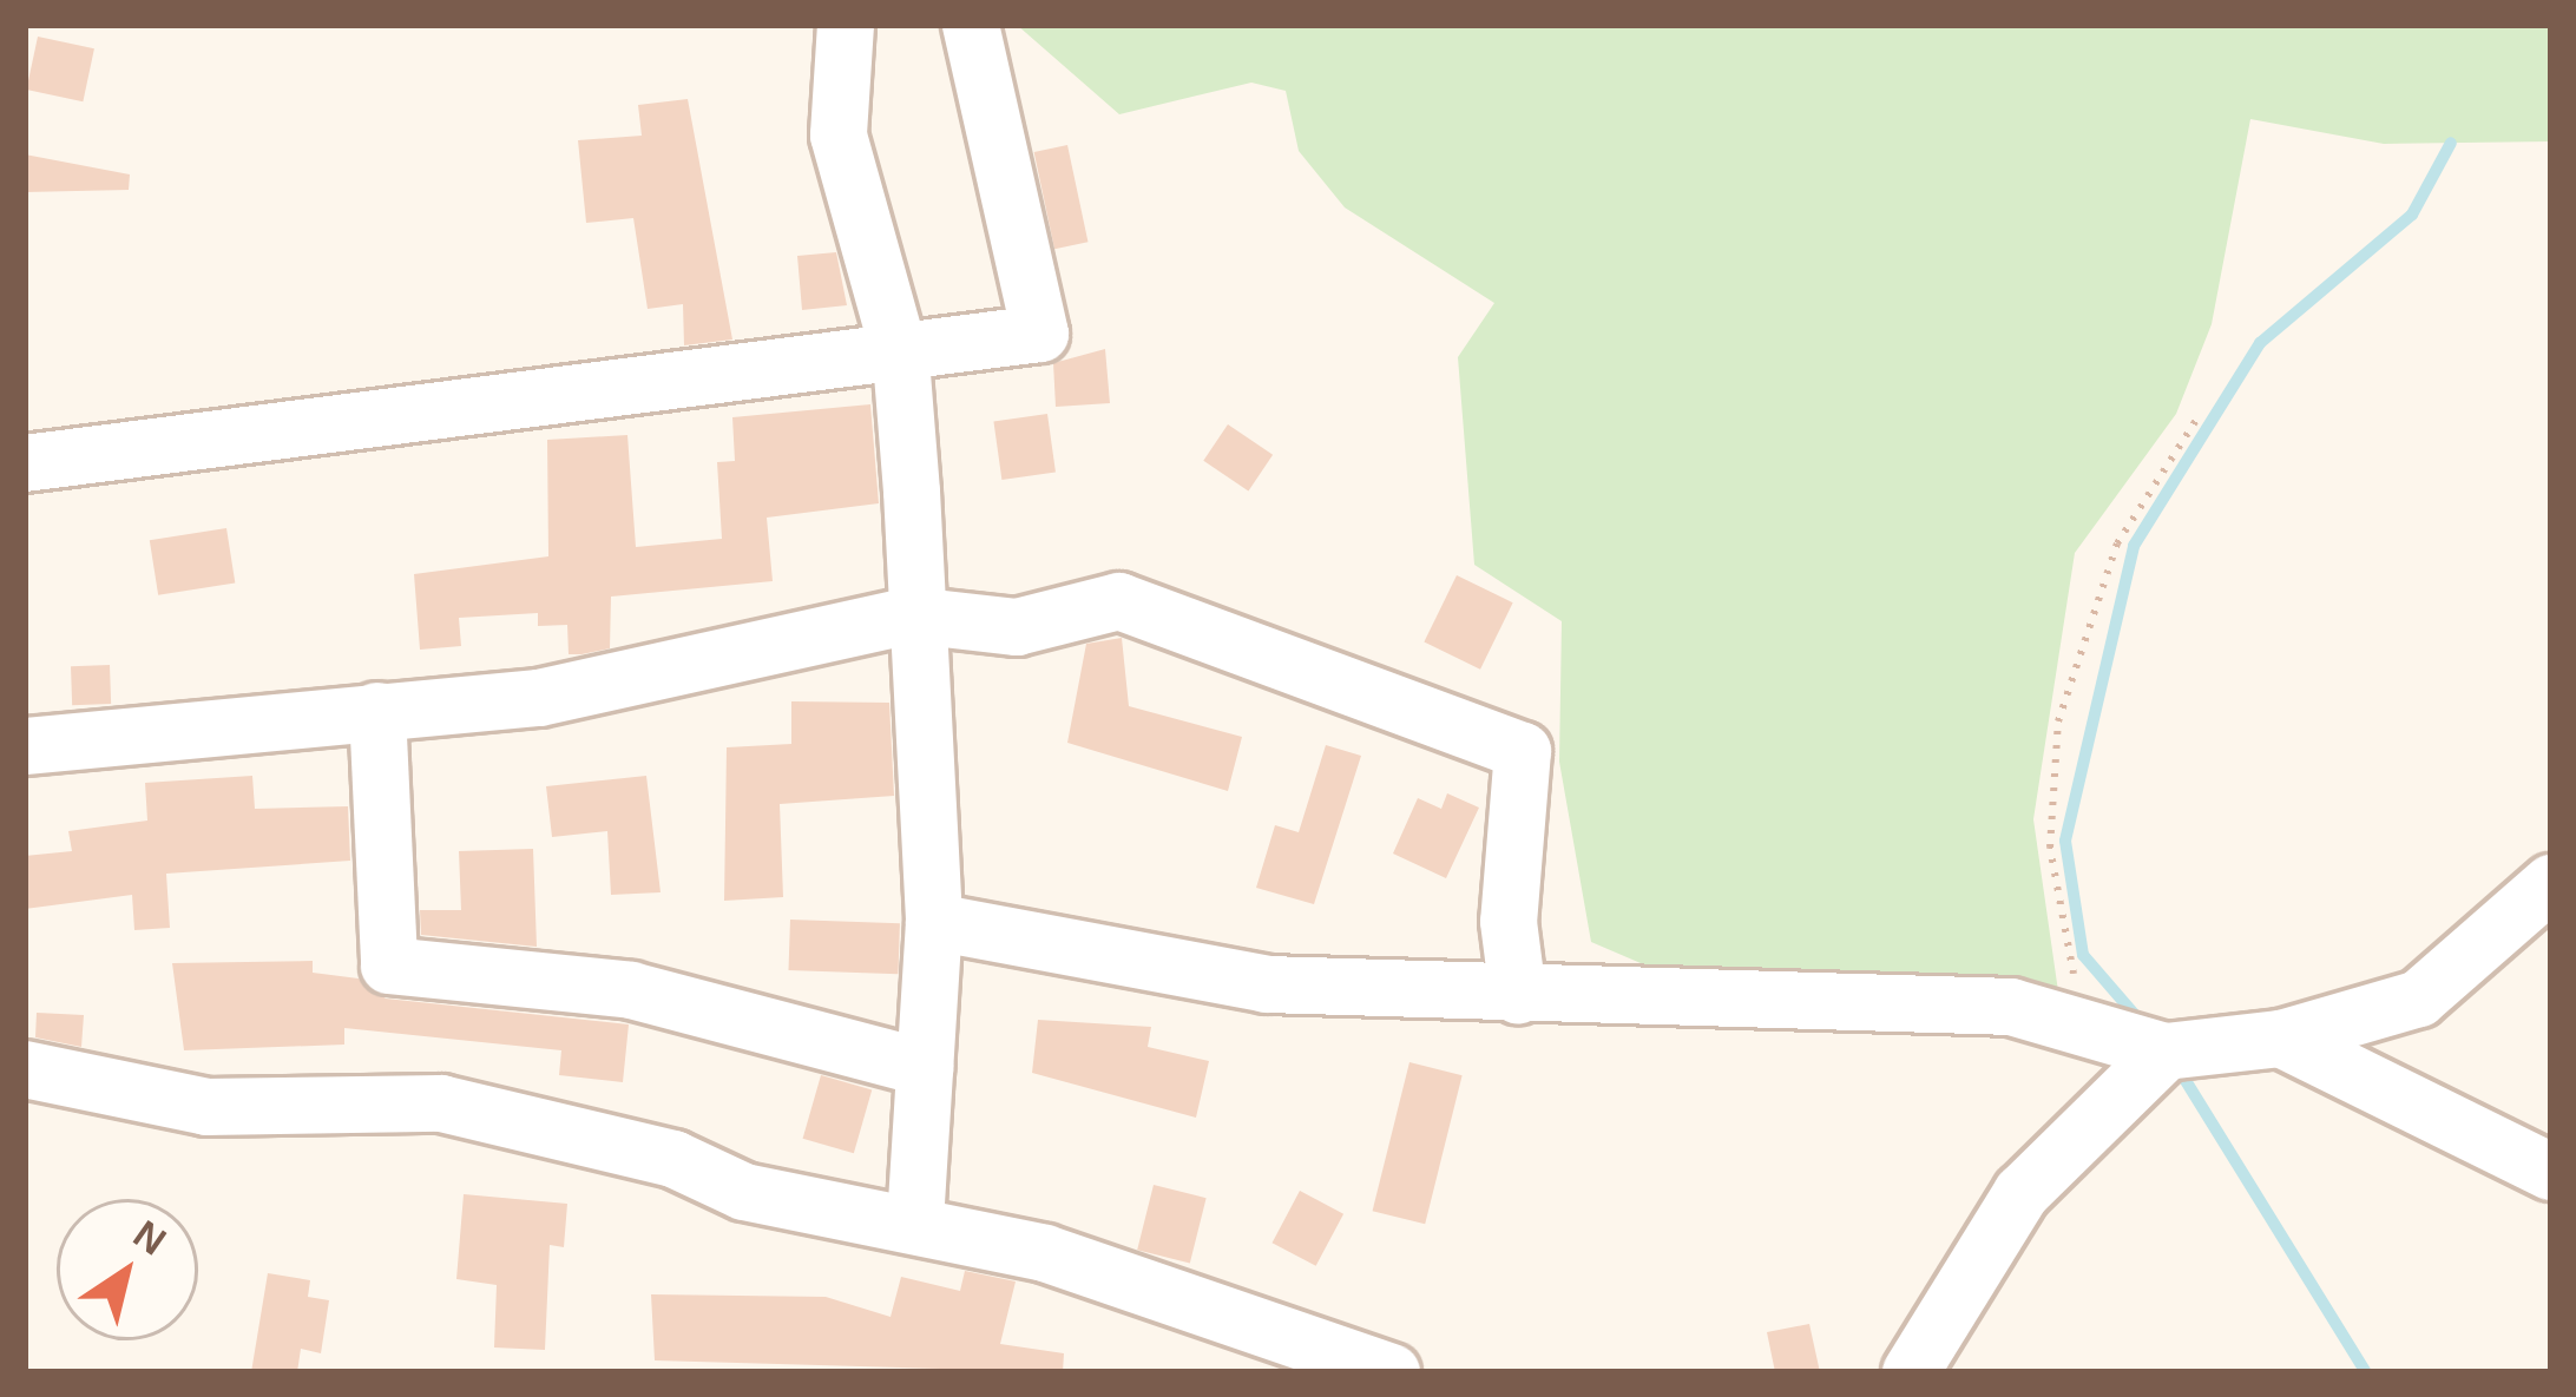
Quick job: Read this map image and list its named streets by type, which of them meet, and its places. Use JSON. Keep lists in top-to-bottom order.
{
  "north": "top right"
}
